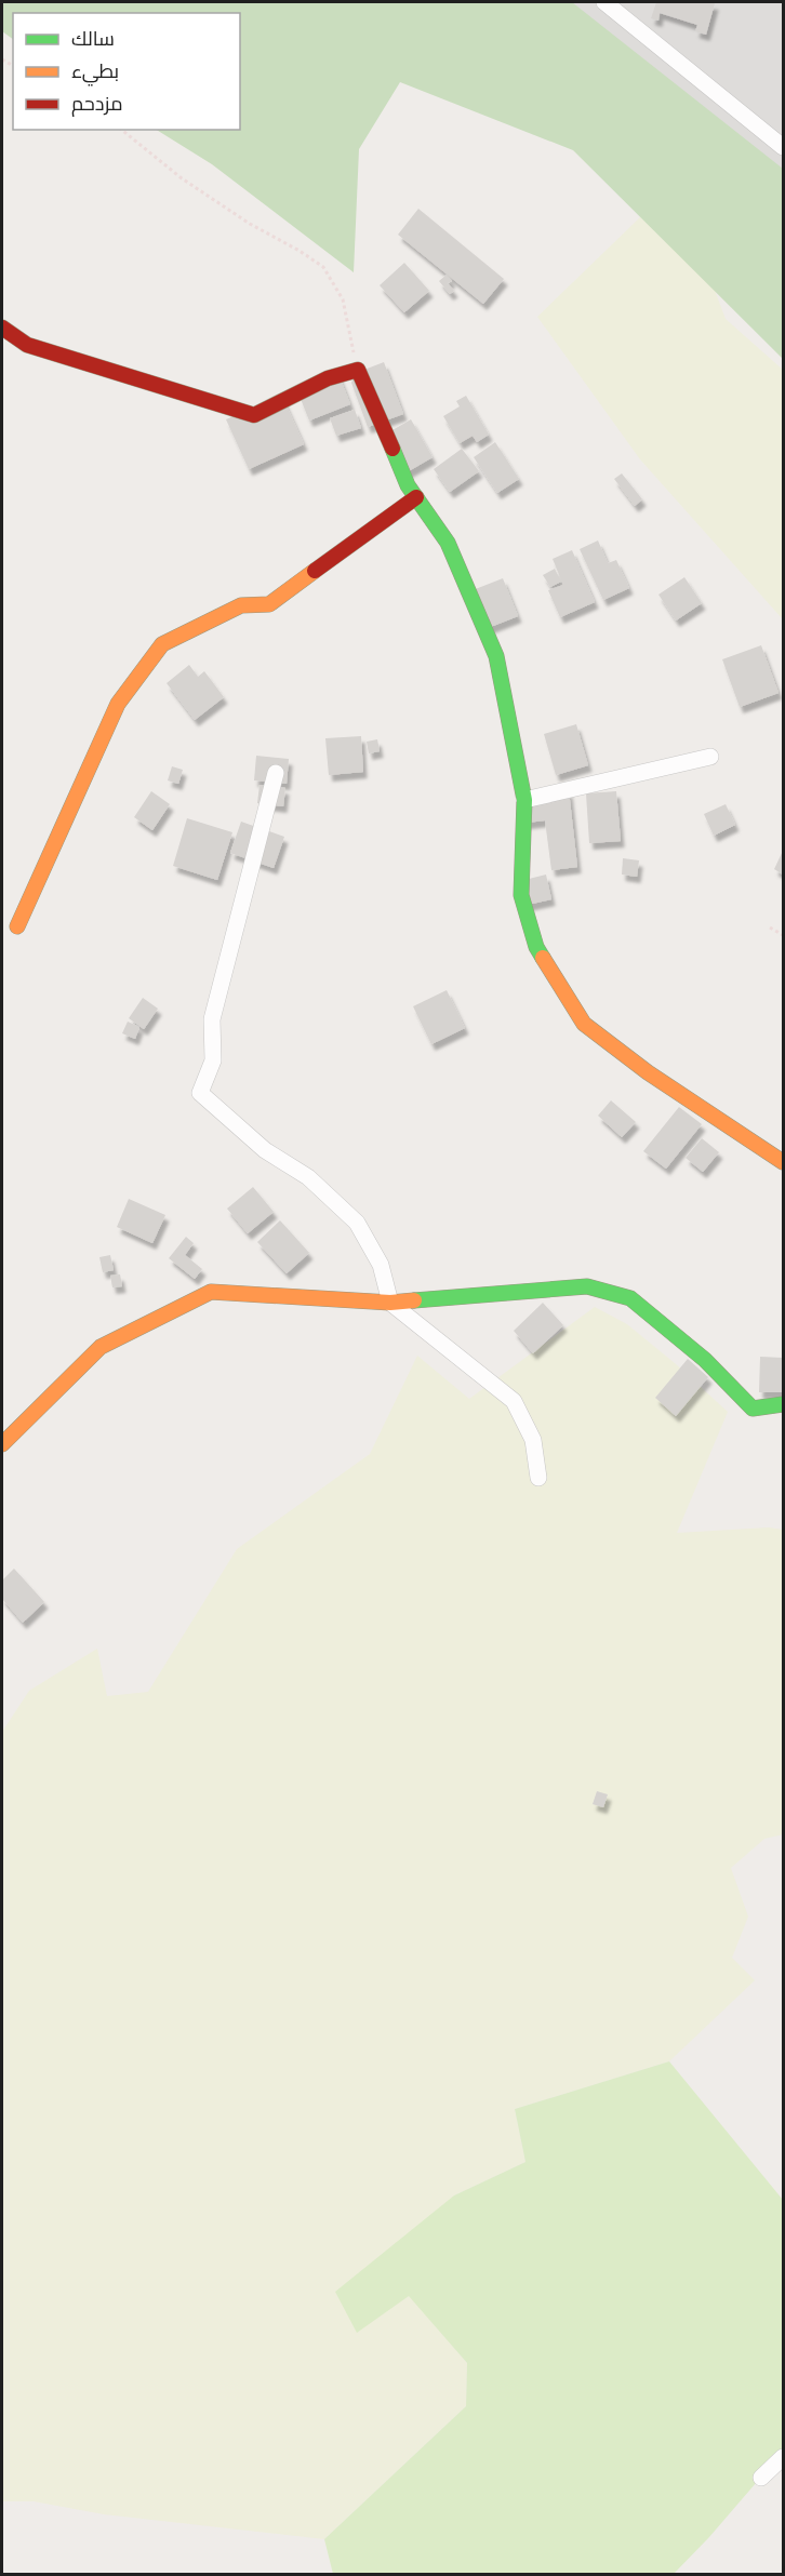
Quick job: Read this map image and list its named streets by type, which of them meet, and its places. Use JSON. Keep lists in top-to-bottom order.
{
  "legend": ["سالك", "بطيء", "مزدحم"]
}
